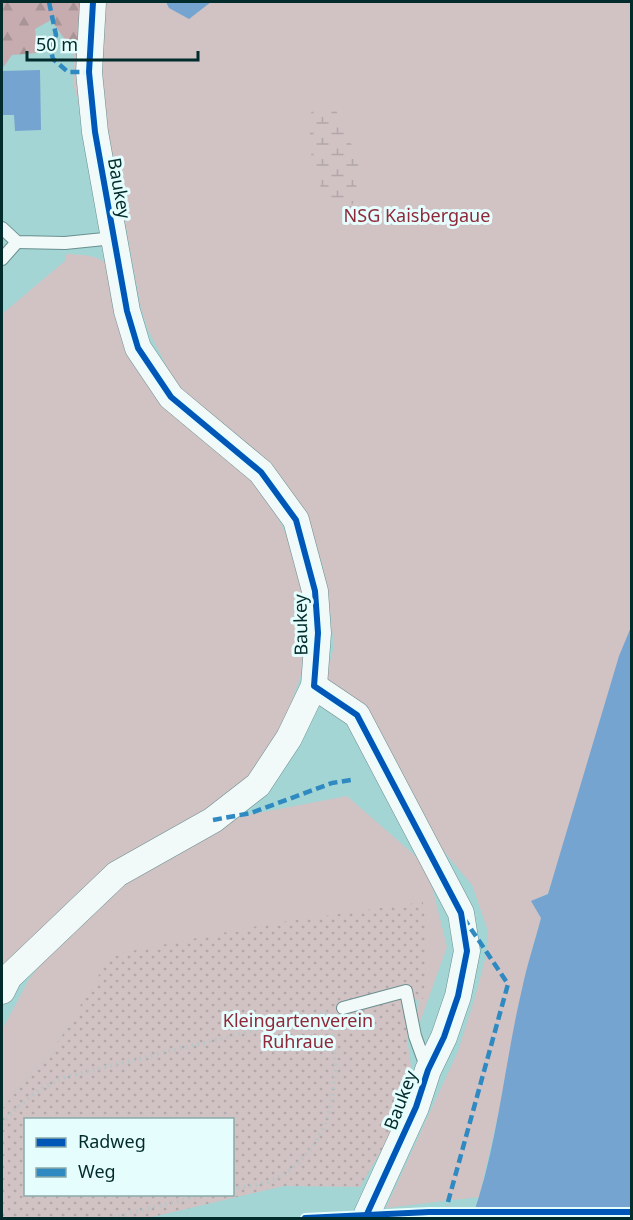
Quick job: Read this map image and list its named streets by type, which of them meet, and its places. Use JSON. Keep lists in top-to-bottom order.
{
  "streets": {
    "street": ["Baukey"]
  },
  "parks": ["NSG Kaisbergaue", "Kleingartenverein Ruhraue"],
  "legend": ["Radweg", "Weg"],
  "scale_bar": "50 m"
}
